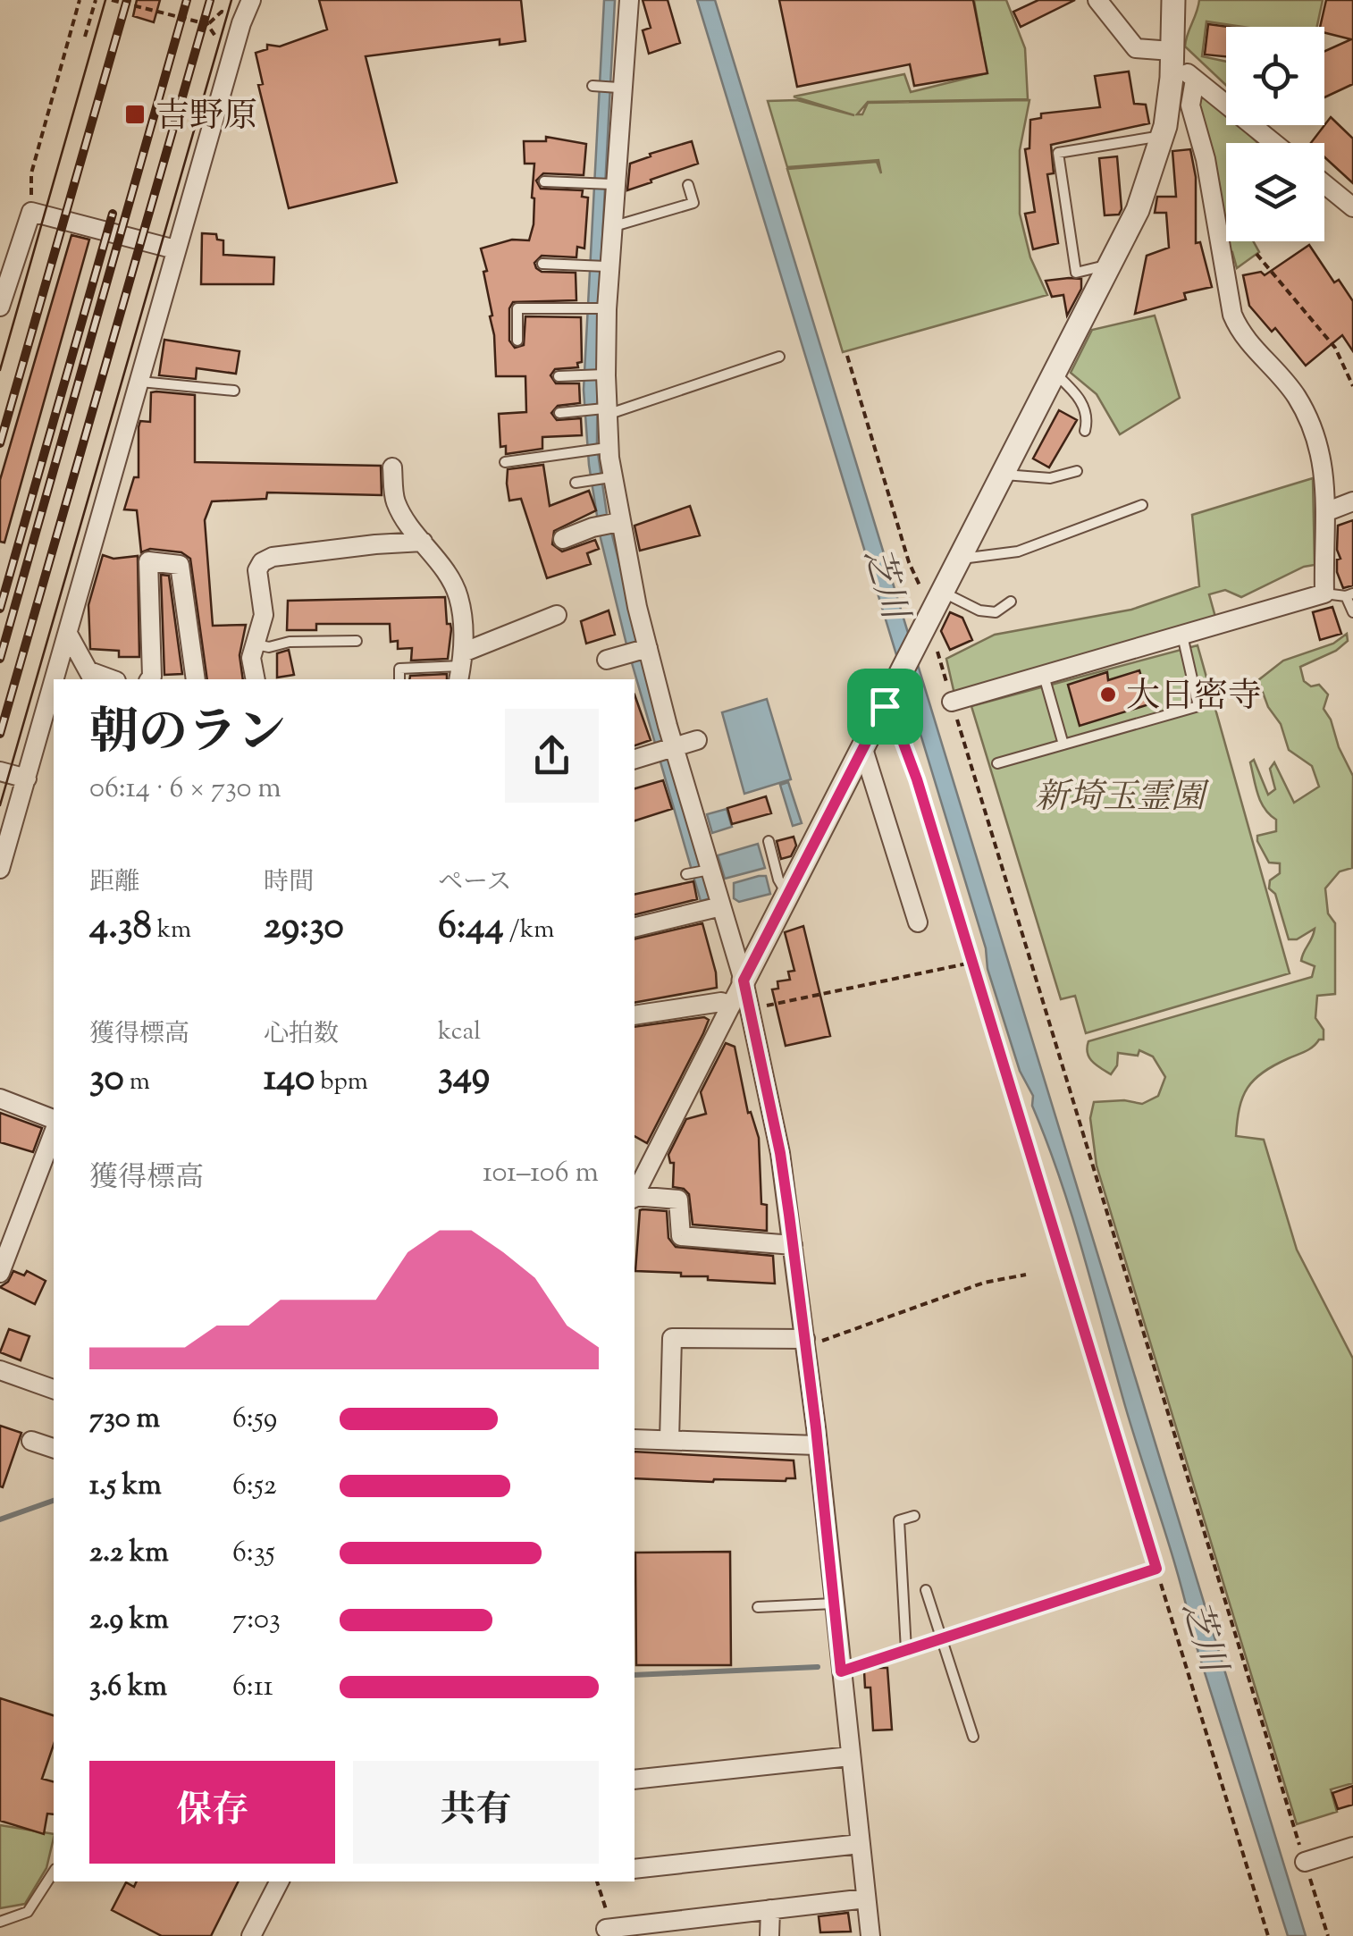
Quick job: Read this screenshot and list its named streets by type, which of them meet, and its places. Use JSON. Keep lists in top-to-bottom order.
{
  "water": ["芝川"],
  "parks": ["新埼玉霊園"],
  "places": {
    "transit": ["吉野原"],
    "other": ["大日密寺"]
  },
  "page": {
    "heading": ["朝のラン", "06:14 · 6 × 730 m"],
    "stats": [
      ["距離", "4.38 km"],
      ["時間", "29:30"],
      ["ペース", "6:44 /km"],
      ["獲得標高", "30 m"],
      ["心拍数", "140 bpm"],
      ["kcal", "349"]
    ],
    "chart": ["獲得標高", "101–106 m"],
    "list": [
      {
        "name": "730 m",
        "note": "6:59"
      },
      {
        "name": "1.5 km",
        "note": "6:52"
      },
      {
        "name": "2.2 km",
        "note": "6:35"
      },
      {
        "name": "2.9 km",
        "note": "7:03"
      },
      {
        "name": "3.6 km",
        "note": "6:11"
      }
    ],
    "buttons": ["保存", "共有"]
  }
}
